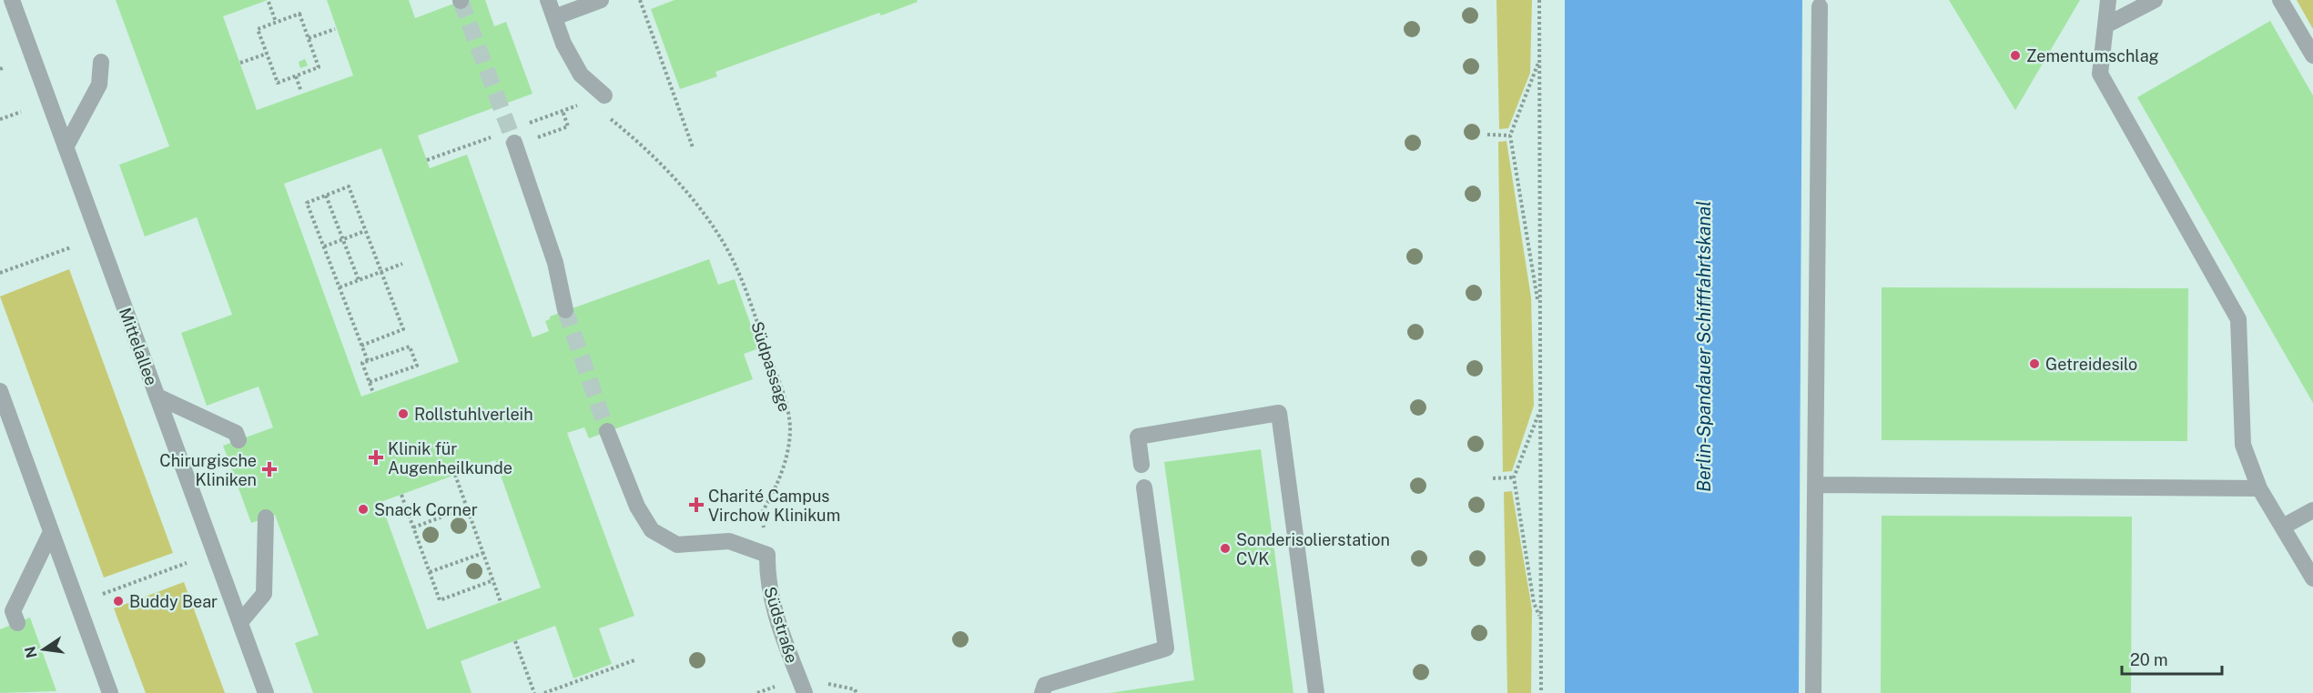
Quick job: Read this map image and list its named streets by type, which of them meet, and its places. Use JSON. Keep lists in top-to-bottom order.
{
  "streets": {
    "lane": ["Mittelallee", "Südstraße"],
    "path": ["Südpassage"]
  },
  "crossings": [
    ["Südpassage", "Südstraße"]
  ],
  "water": ["Berlin-Spandauer Schifffahrtskanal"],
  "places": {
    "other": [
      "Zementumschlag",
      "Getreidesilo",
      "Rollstuhlverleih",
      "Snack Corner",
      "Sonderisolierstation CVK",
      "Buddy Bear"
    ],
    "health": ["Klinik für Augenheilkunde", "Chirurgische Kliniken", "Charité Campus Virchow Klinikum"]
  },
  "scale_bar": "20 m",
  "north": "left"
}
